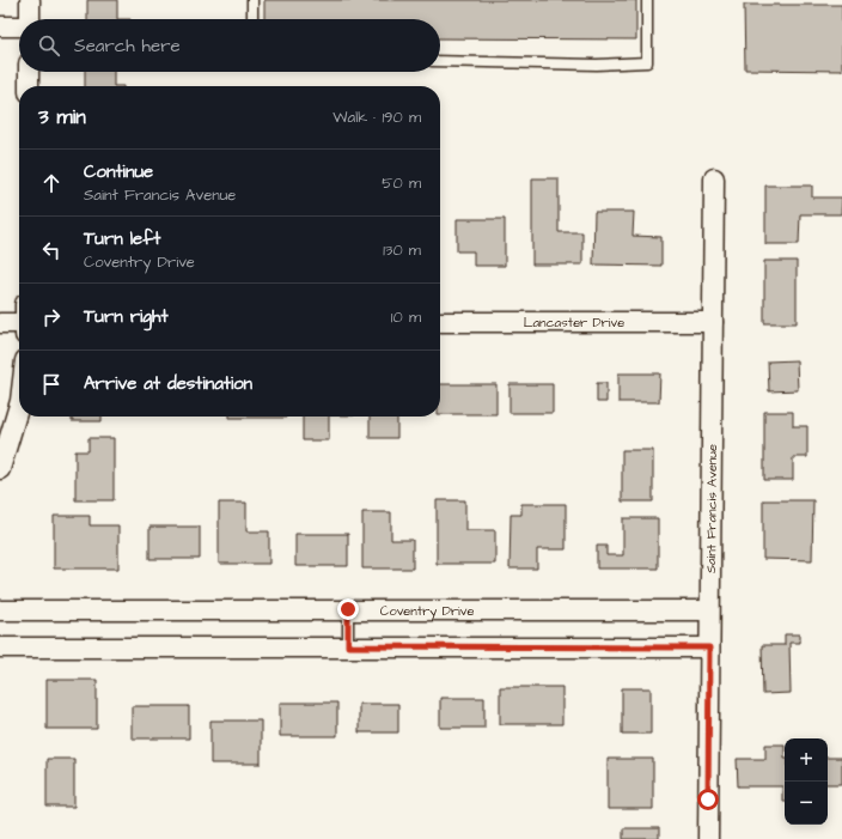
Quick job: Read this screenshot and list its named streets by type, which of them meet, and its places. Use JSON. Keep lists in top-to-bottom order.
{
  "streets": {
    "street": ["Lancaster Drive", "Saint Francis Avenue", "Coventry Drive"]
  },
  "crossings": [
    ["Lancaster Drive", "Saint Francis Avenue"],
    ["Saint Francis Avenue", "Coventry Drive"]
  ],
  "page": {
    "search": "Search here",
    "heading": ["3 min", "Walk · 190 m"],
    "list": [
      ["Continue", "Saint Francis Avenue", "50 m"],
      ["Turn left", "Coventry Drive", "130 m"],
      ["Turn right", "10 m"],
      "Arrive at destination"
    ],
    "map_buttons": ["+", "−"]
  }
}
